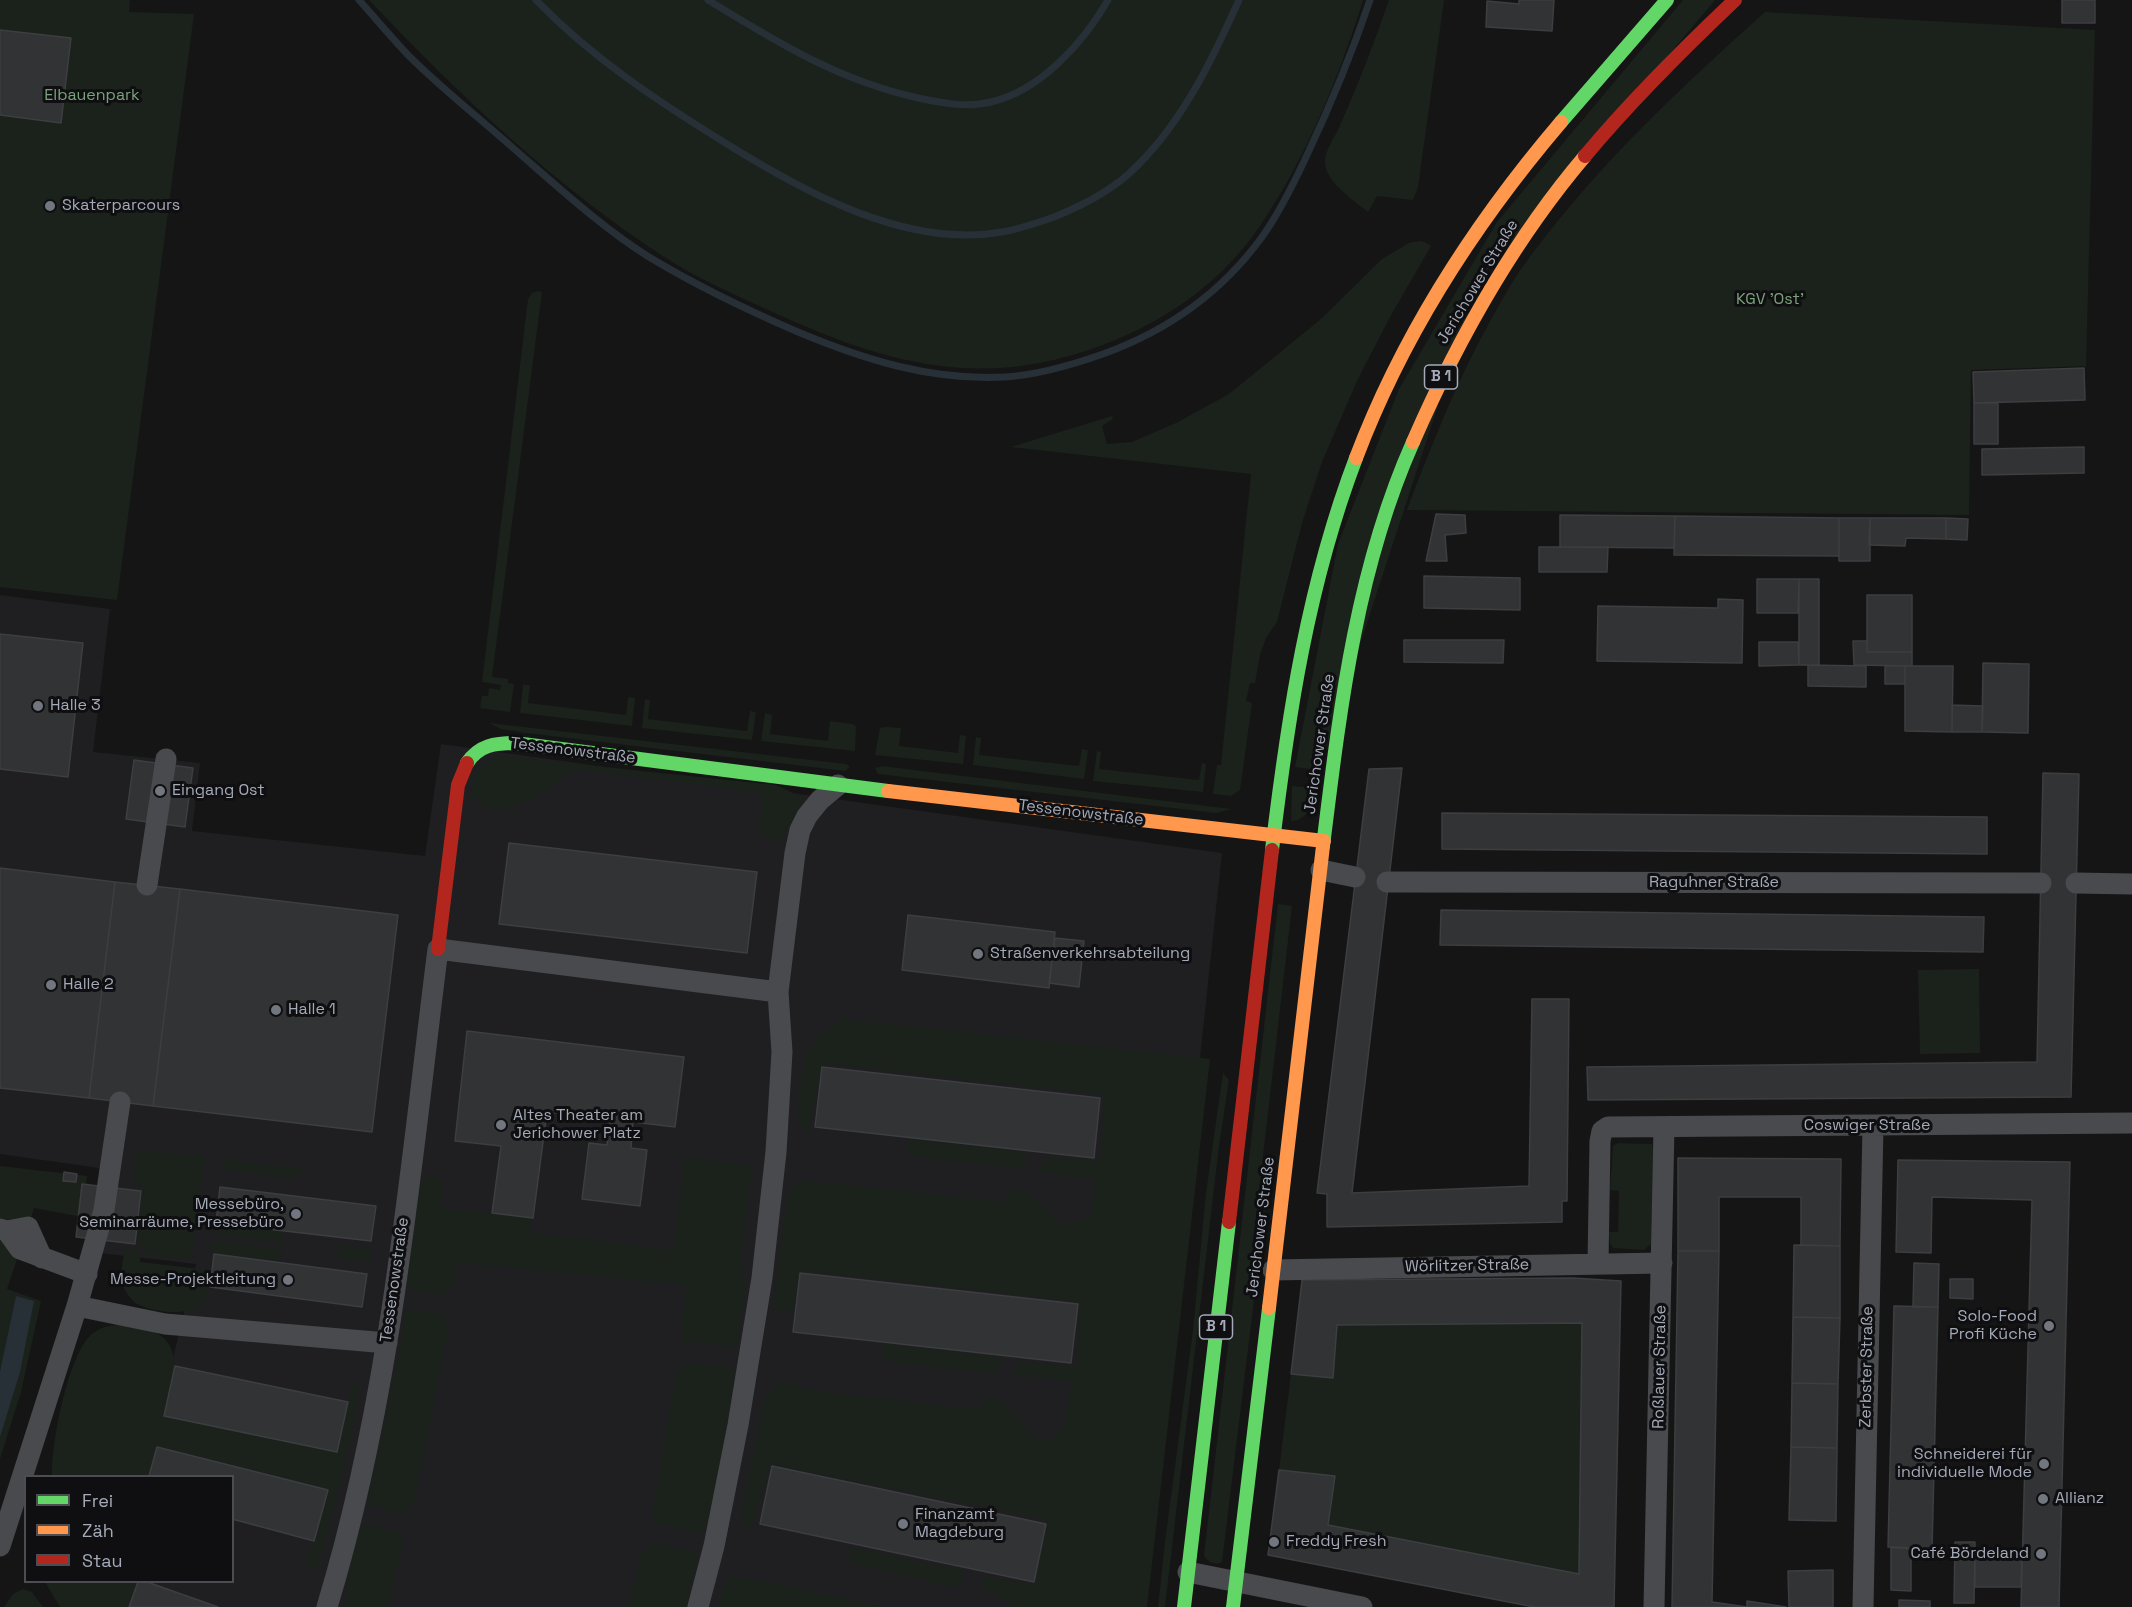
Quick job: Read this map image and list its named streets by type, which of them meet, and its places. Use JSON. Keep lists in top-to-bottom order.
{
  "streets": {
    "main road": ["Jerichower Straße", "B 1", "Tessenowstraße"],
    "street": [
      "Raguhner Straße",
      "Coswiger Straße",
      "Wörlitzer Straße",
      "Roßlauer Straße",
      "Zerbster Straße"
    ]
  },
  "crossings": [
    ["Jerichower Straße", "Tessenowstraße"],
    ["Jerichower Straße", "Wörlitzer Straße"],
    ["Coswiger Straße", "Wörlitzer Straße"],
    ["Coswiger Straße", "Roßlauer Straße"],
    ["Coswiger Straße", "Zerbster Straße"],
    ["Wörlitzer Straße", "Roßlauer Straße"]
  ],
  "parks": ["Elbauenpark", "KGV 'Ost'"],
  "places": [
    "Skaterparcours",
    "Halle 3",
    "Eingang Ost",
    "Straßenverkehrsabteilung",
    "Halle 2",
    "Halle 1",
    "Altes Theater am Jerichower Platz",
    "Messebüro, Seminarräume, Pressebüro",
    "Messe-Projektleitung",
    "Solo-Food Profi Küche",
    "Schneiderei für individuelle Mode",
    "Allianz",
    "Finanzamt Magdeburg",
    "Freddy Fresh",
    "Café Bördeland"
  ],
  "legend": ["Frei", "Zäh", "Stau"]
}
